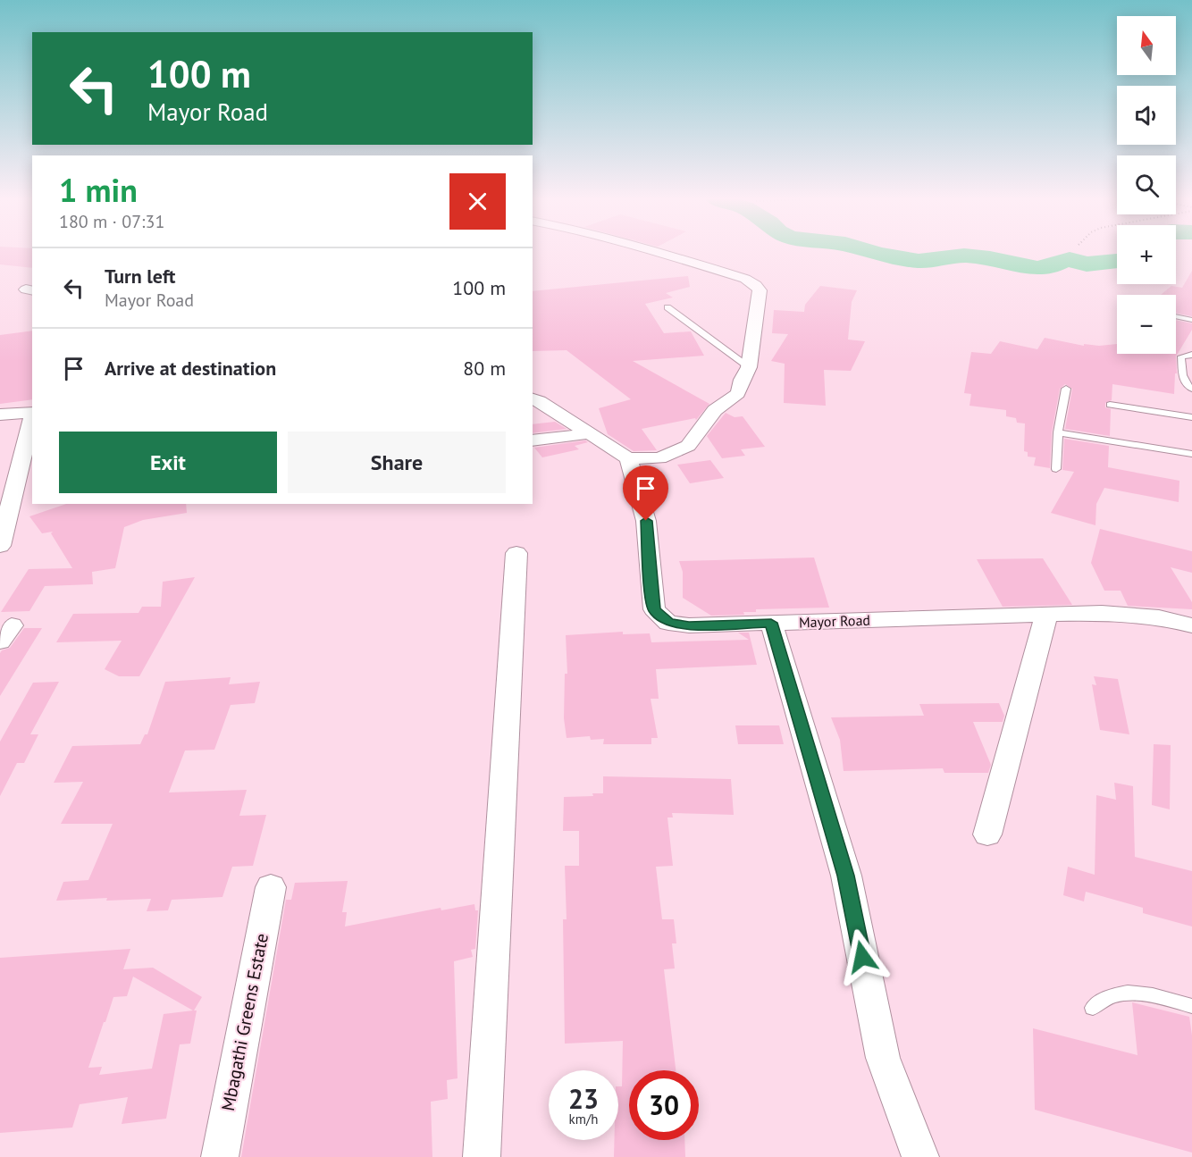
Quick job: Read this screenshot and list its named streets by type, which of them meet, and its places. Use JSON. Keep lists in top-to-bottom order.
{
  "streets": {
    "street": ["Mayor Road", "Mbagathi Greens Estate"]
  },
  "north": "top",
  "page": {
    "map_buttons": ["+", "−"],
    "turn": ["100 m", "Mayor Road"],
    "heading": ["1 min", "180 m · 07:31"],
    "list": [
      {
        "name": "Turn left",
        "note": "Mayor Road",
        "value": "100 m"
      },
      {
        "name": "Arrive at destination",
        "value": "80 m"
      }
    ],
    "buttons": ["Exit", "Share"],
    "speed": "23 km/h",
    "limit": "30"
  }
}
